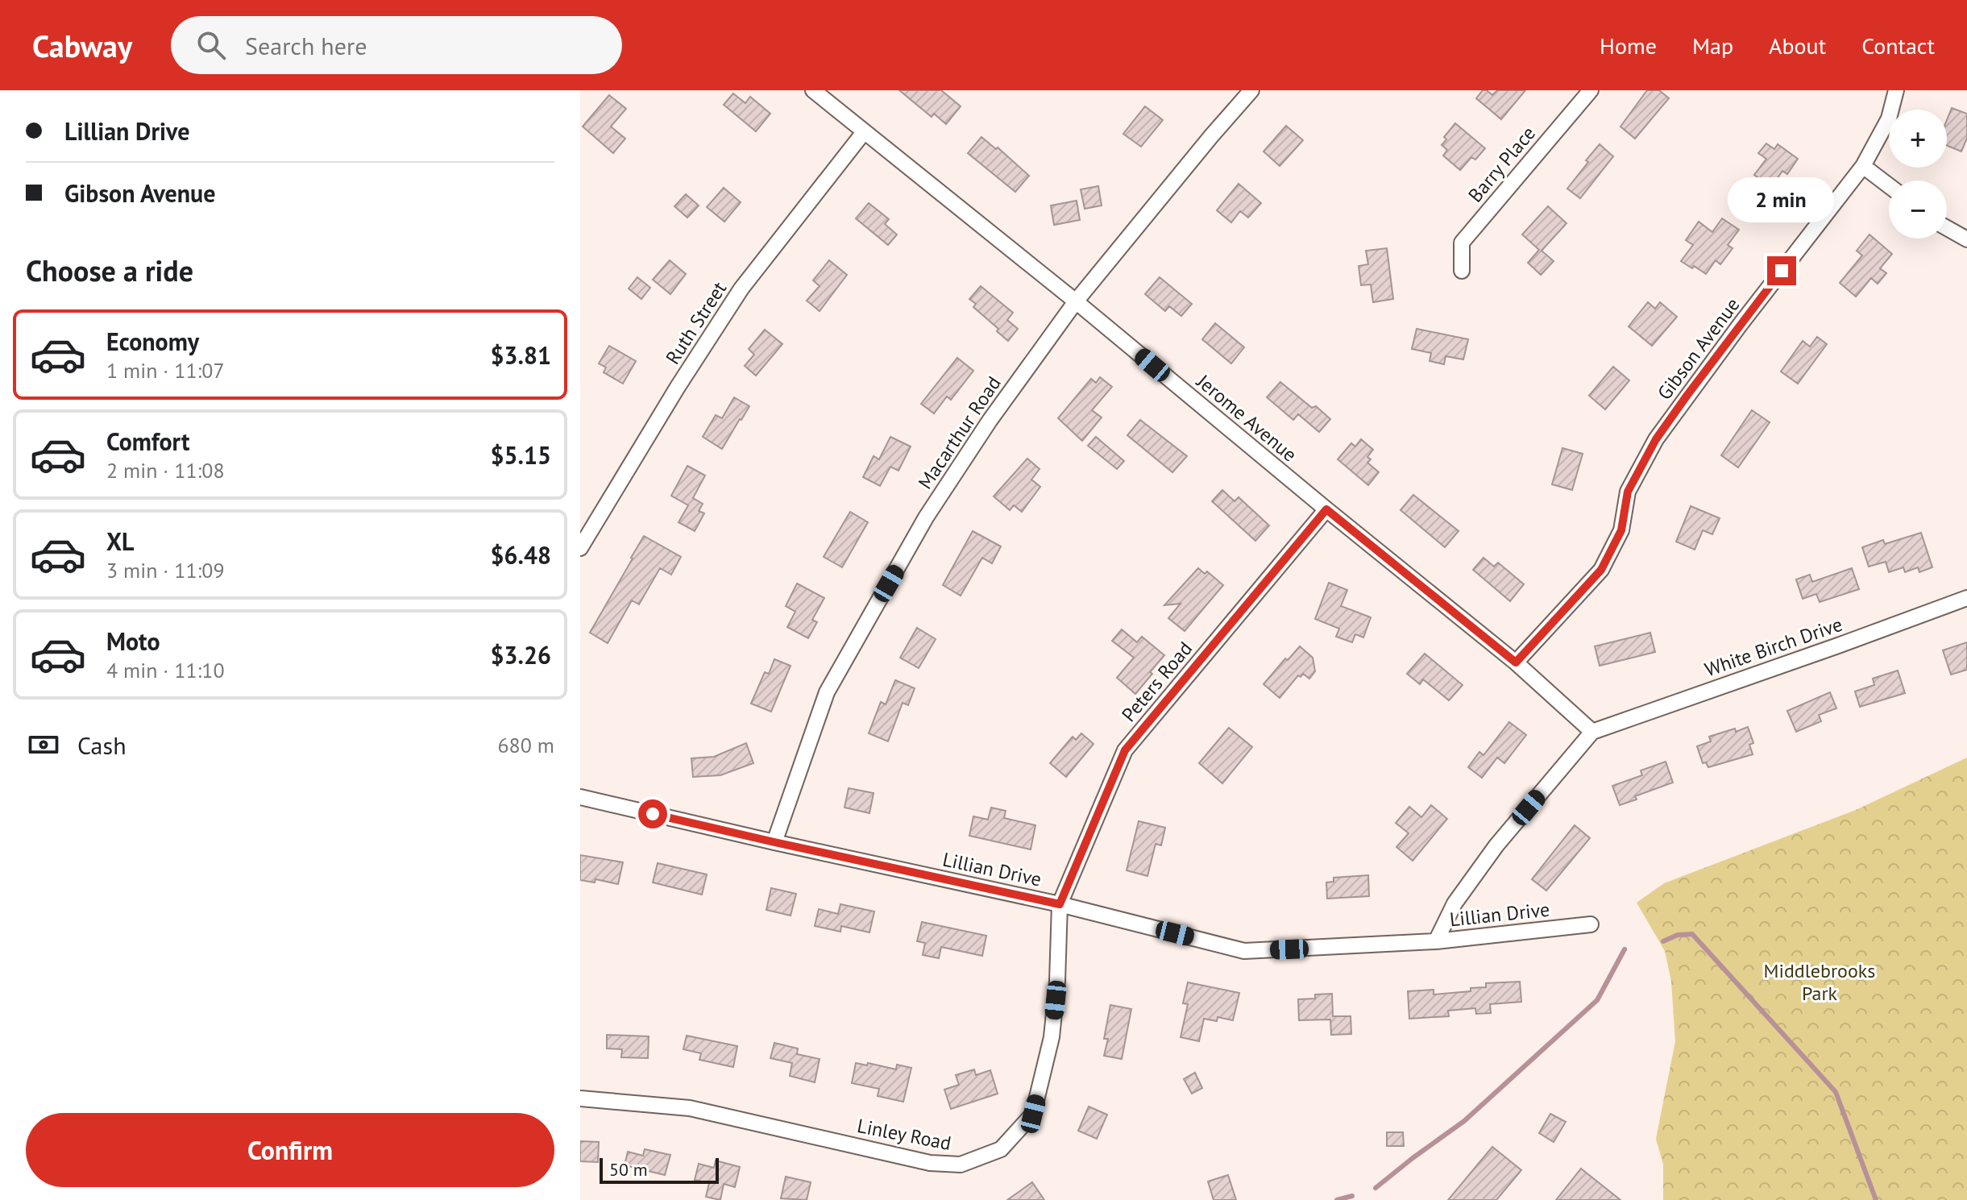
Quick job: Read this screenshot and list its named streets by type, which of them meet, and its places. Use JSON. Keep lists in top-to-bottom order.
{
  "streets": {
    "street": [
      "Barry Place",
      "Ruth Street",
      "Gibson Avenue",
      "Jerome Avenue",
      "Macarthur Road",
      "White Birch Drive",
      "Peters Road",
      "Lillian Drive",
      "Linley Road"
    ]
  },
  "crossings": [
    ["Ruth Street", "Jerome Avenue"],
    ["Gibson Avenue", "Jerome Avenue"],
    ["Jerome Avenue", "Macarthur Road"],
    ["Jerome Avenue", "White Birch Drive"],
    ["Jerome Avenue", "Peters Road"],
    ["Macarthur Road", "Lillian Drive"],
    ["Peters Road", "Lillian Drive"],
    ["Peters Road", "Linley Road"],
    ["Lillian Drive", "Linley Road"]
  ],
  "parks": ["Middlebrooks Park"],
  "scale_bar": "50 m",
  "page": {
    "header": "Cabway",
    "search": "Search here",
    "nav": [
      "Home",
      "Map",
      "About",
      "Contact"
    ],
    "banner": ["Lillian Drive", "Gibson Avenue"],
    "map_buttons": ["+", "−"],
    "bubble": "2 min",
    "heading": "Choose a ride",
    "list": [
      {
        "name": "Economy",
        "note": "1 min · 11:07",
        "value": "$3.81"
      },
      {
        "name": "Comfort",
        "note": "2 min · 11:08",
        "value": "$5.15"
      },
      {
        "name": "XL",
        "note": "3 min · 11:09",
        "value": "$6.48"
      },
      {
        "name": "Moto",
        "note": "4 min · 11:10",
        "value": "$3.26"
      }
    ],
    "pay": ["Cash", "680 m"],
    "buttons": "Confirm",
    "scale": "50 m"
  }
}
